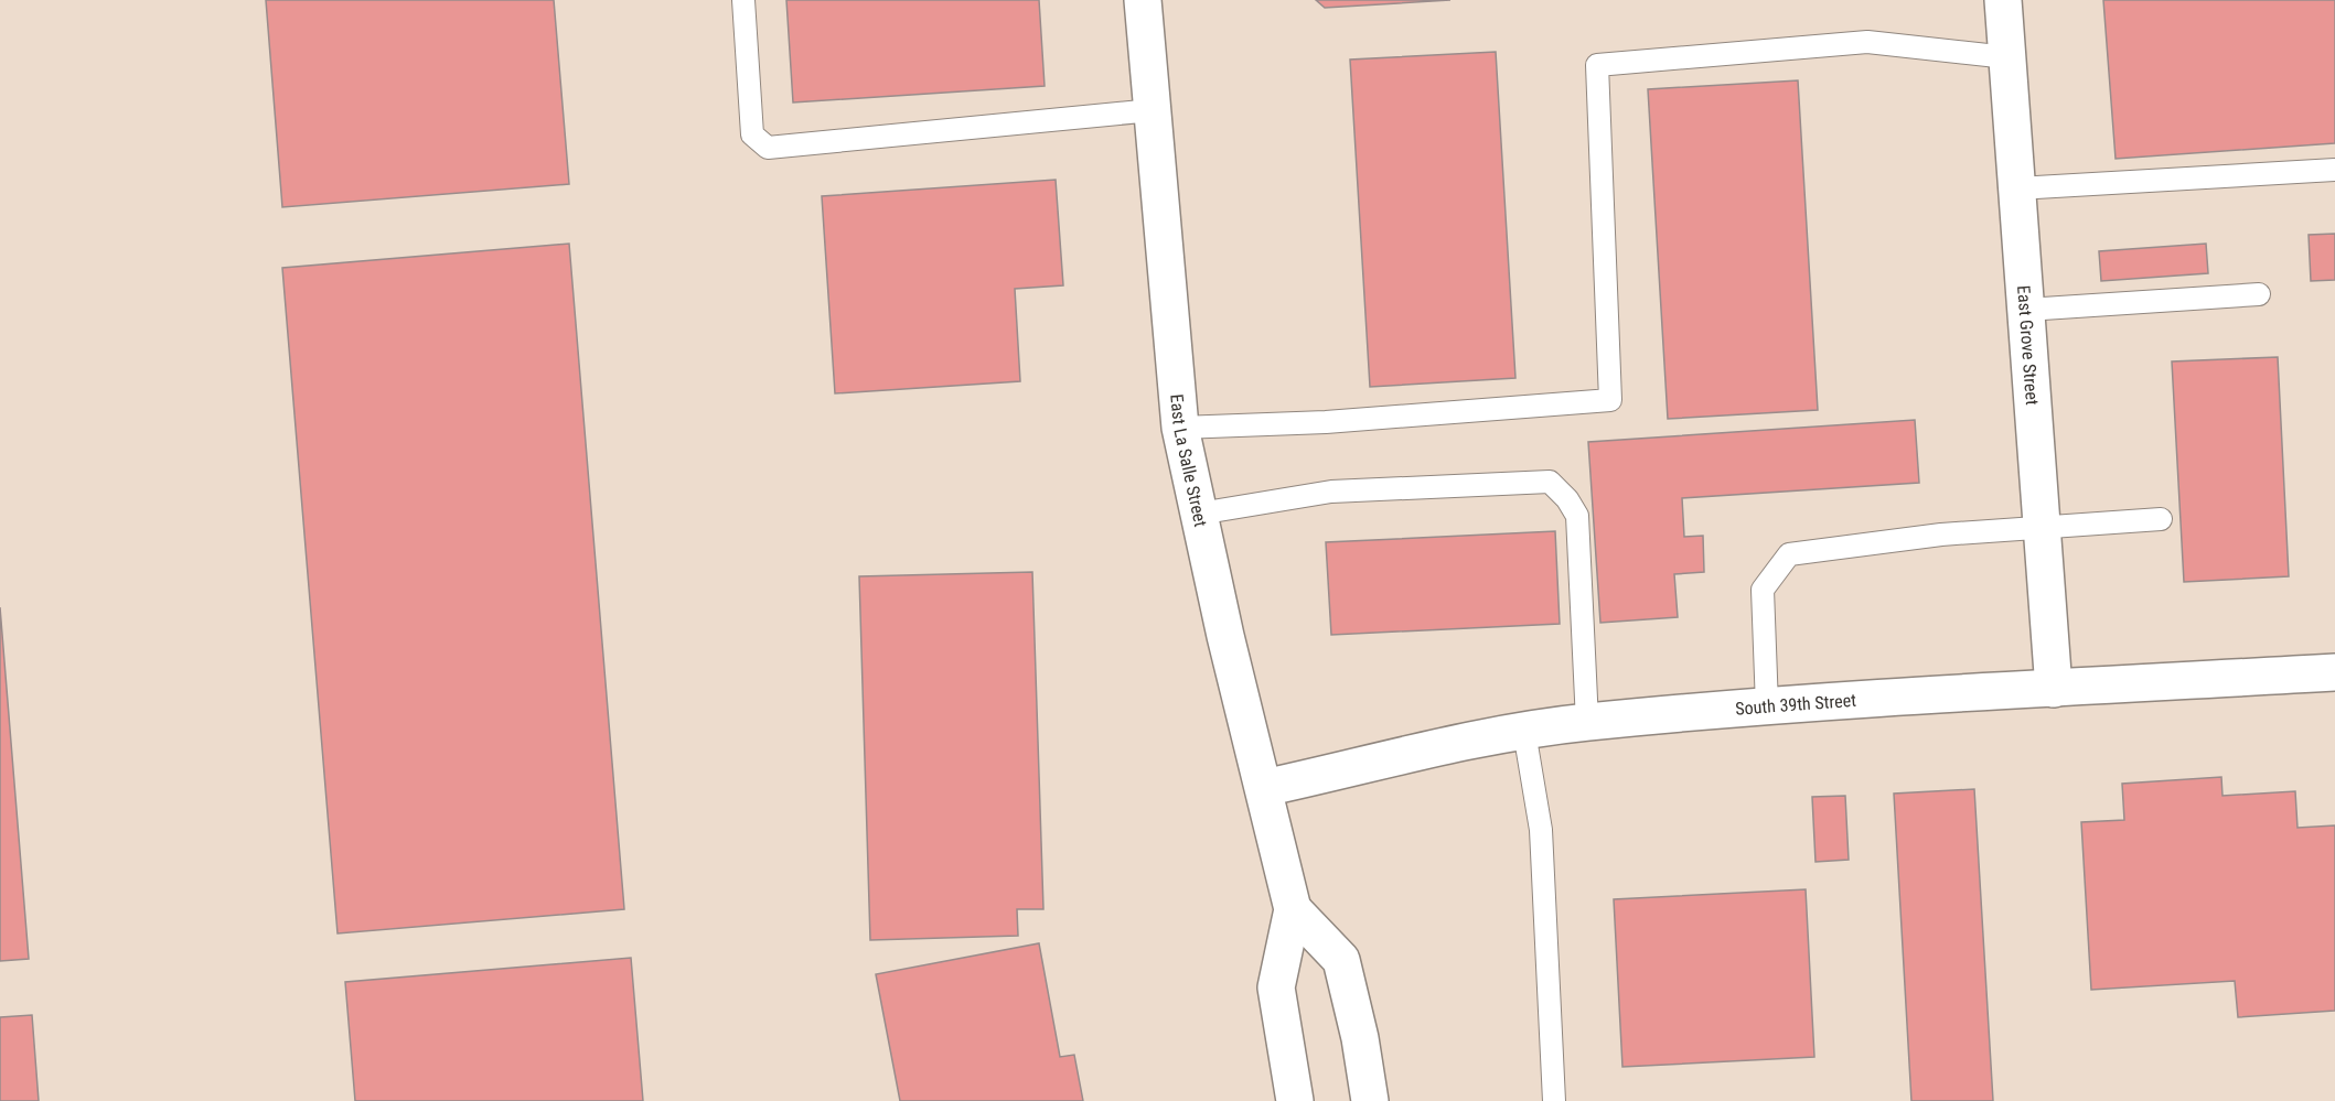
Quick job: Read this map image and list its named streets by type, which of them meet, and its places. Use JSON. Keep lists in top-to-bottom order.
{
  "streets": {
    "street": ["East Grove Street", "East La Salle Street", "South 39th Street"]
  },
  "crossings": [
    ["East Grove Street", "South 39th Street"],
    ["East La Salle Street", "South 39th Street"]
  ]
}
